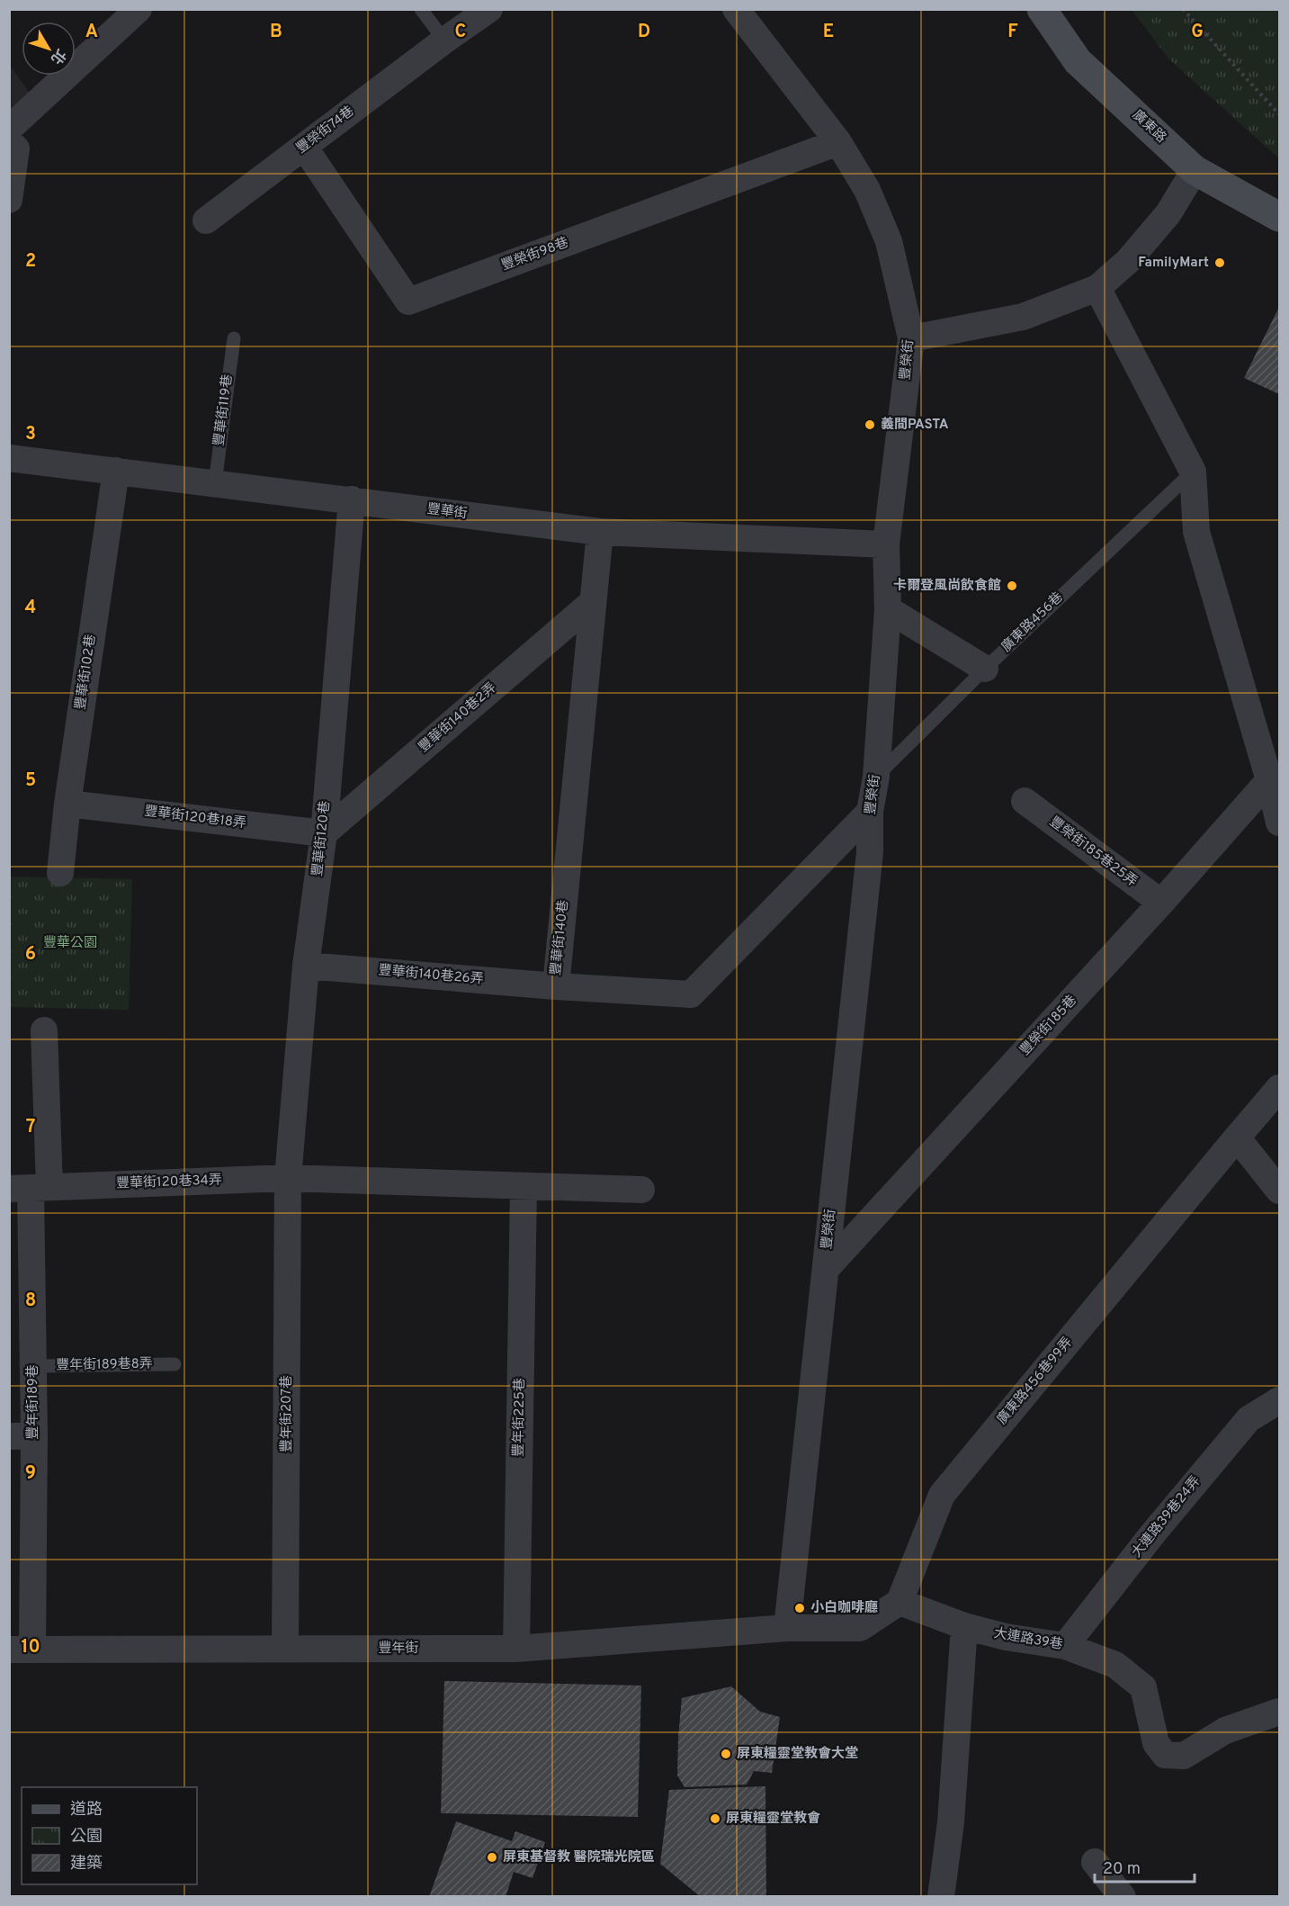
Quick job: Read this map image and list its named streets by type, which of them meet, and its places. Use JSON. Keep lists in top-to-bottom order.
{
  "streets": {
    "street": [
      "廣東路",
      "豐榮街74巷",
      "豐榮街98巷",
      "豐榮街",
      "豐華街",
      "豐華街102巷",
      "豐華街140巷2弄",
      "豐華街120巷18弄",
      "豐華街120巷",
      "豐榮街185巷25弄",
      "豐華街140巷",
      "豐華街140巷26弄",
      "豐榮街185巷",
      "豐華街120巷34弄",
      "廣東路456巷99弄",
      "豐年街189巷",
      "豐年街207巷",
      "豐年街225巷",
      "大連路39巷24弄",
      "大連路39巷",
      "豐年街"
    ],
    "lane": ["豐華街119巷", "廣東路456巷", "豐年街189巷8弄"]
  },
  "crossings": [
    ["豐榮街74巷", "豐榮街98巷"],
    ["豐榮街98巷", "豐榮街"],
    ["豐榮街", "豐華街"],
    ["豐榮街", "廣東路456巷"],
    ["豐榮街", "豐華街140巷"],
    ["豐榮街", "豐榮街185巷"],
    ["豐榮街", "豐年街"],
    ["豐華街119巷", "豐華街"],
    ["豐華街", "豐華街102巷"],
    ["豐華街", "豐華街120巷"],
    ["豐華街", "豐華街140巷"],
    ["豐華街102巷", "豐華街120巷18弄"],
    ["豐華街140巷2弄", "豐華街120巷18弄"],
    ["豐華街140巷2弄", "豐華街120巷"],
    ["豐華街140巷2弄", "豐華街140巷"],
    ["豐華街120巷18弄", "豐華街120巷"],
    ["豐華街120巷", "豐華街140巷26弄"],
    ["豐華街120巷", "豐華街120巷34弄"],
    ["豐華街120巷", "豐年街207巷"],
    ["豐榮街185巷25弄", "豐榮街185巷"],
    ["豐華街140巷", "豐華街140巷26弄"],
    ["豐華街120巷34弄", "豐年街189巷"],
    ["豐華街120巷34弄", "豐年街207巷"],
    ["豐年街189巷8弄", "豐年街189巷"],
    ["廣東路456巷99弄", "大連路39巷"],
    ["豐年街189巷", "豐年街"],
    ["豐年街207巷", "豐年街"],
    ["豐年街225巷", "豐年街"],
    ["大連路39巷24弄", "大連路39巷"]
  ],
  "parks": ["豐華公園"],
  "places": [
    "FamilyMart",
    "義間PASTA",
    "卡爾登風尚飲食館",
    "小白咖啡廳",
    "屏東糧靈堂教會大堂",
    "屏東糧靈堂教會",
    "屏東基督教 醫院瑞光院區"
  ],
  "legend": ["道路", "公園", "建築"],
  "scale_bar": "20 m",
  "north": "bottom right",
  "grid": {
    "columns": [
      "A",
      "B",
      "C",
      "D",
      "E",
      "F",
      "G"
    ],
    "rows": [
      "2",
      "3",
      "4",
      "5",
      "6",
      "7",
      "8",
      "9",
      "10"
    ]
  }
}
